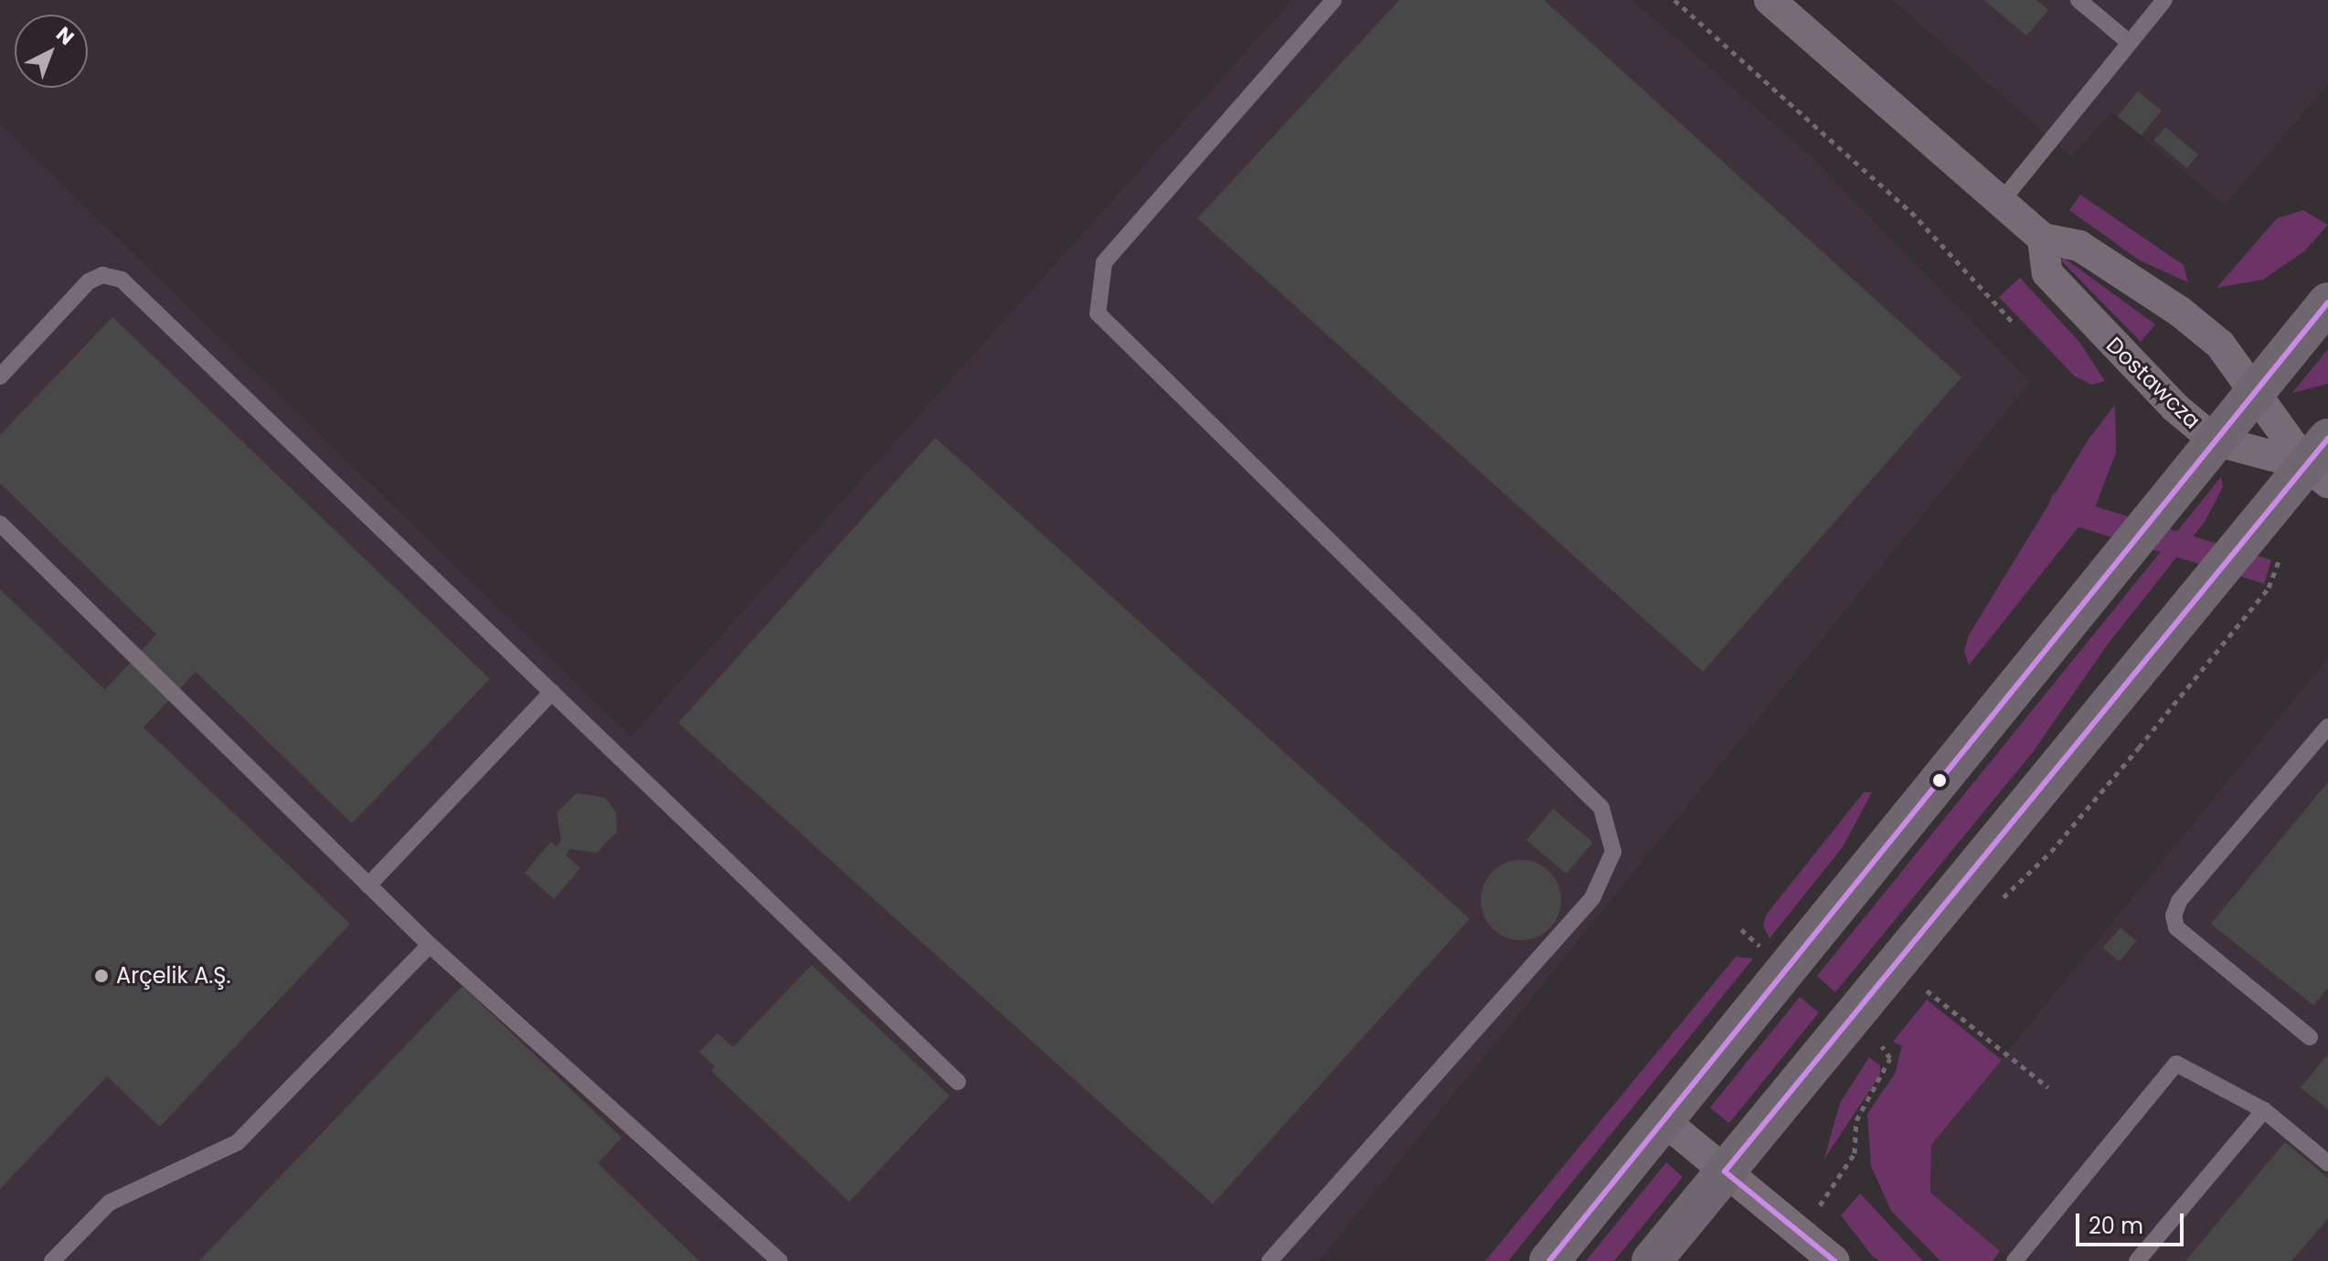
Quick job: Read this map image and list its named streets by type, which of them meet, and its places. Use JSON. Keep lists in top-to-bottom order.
{
  "streets": {
    "street": ["Dostawcza"]
  },
  "places": ["Arçelik A.Ş."],
  "scale_bar": "20 m",
  "north": "top right"
}
